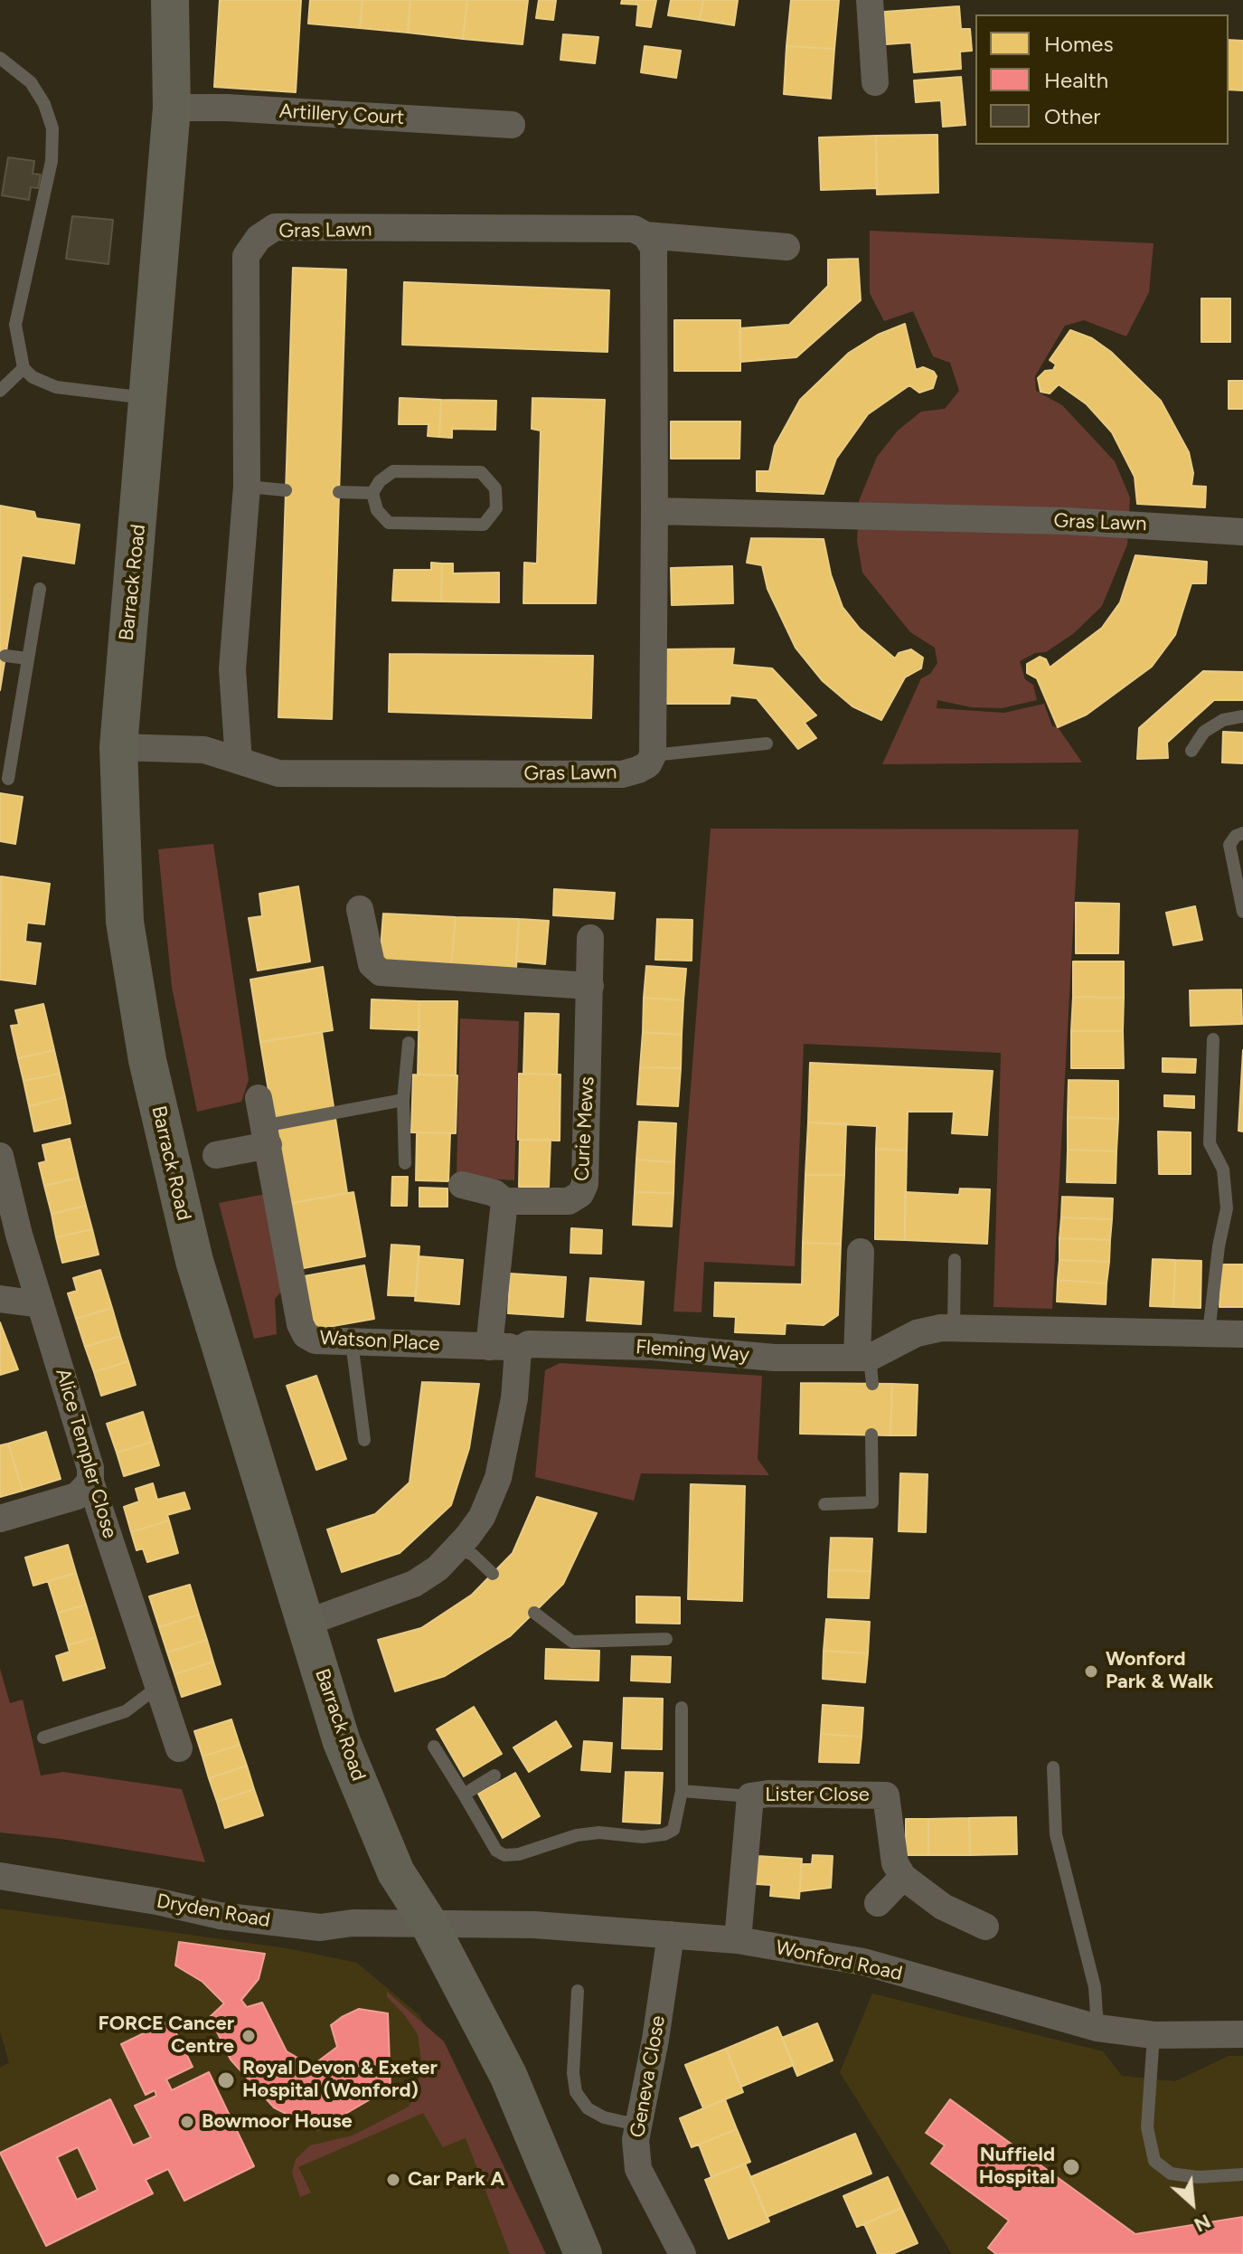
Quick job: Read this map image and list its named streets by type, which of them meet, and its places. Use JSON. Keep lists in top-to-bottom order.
{
  "streets": {
    "street": [
      "Artillery Court",
      "Gras Lawn",
      "Barrack Road",
      "Curie Mews",
      "Watson Place",
      "Fleming Way",
      "Alice Templer Close",
      "Lister Close",
      "Dryden Road",
      "Wonford Road",
      "Geneva Close"
    ]
  },
  "crossings": [
    ["Artillery Court", "Barrack Road"],
    ["Gras Lawn", "Barrack Road"],
    ["Barrack Road", "Dryden Road"],
    ["Barrack Road", "Wonford Road"],
    ["Watson Place", "Fleming Way"],
    ["Lister Close", "Wonford Road"],
    ["Dryden Road", "Wonford Road"],
    ["Wonford Road", "Geneva Close"]
  ],
  "places": [
    "Wonford Park & Walk",
    "FORCE Cancer Centre",
    "Royal Devon & Exeter Hospital (Wonford)",
    "Bowmoor House",
    "Nuffield Hospital",
    "Car Park A"
  ],
  "legend": ["Homes", "Health", "Other"],
  "north": "bottom right"
}
